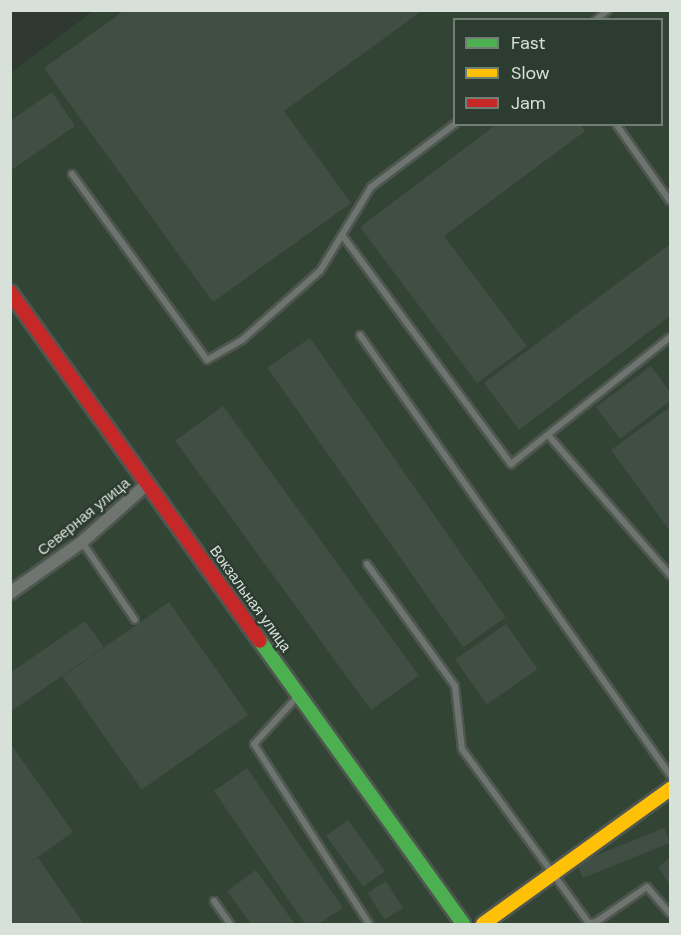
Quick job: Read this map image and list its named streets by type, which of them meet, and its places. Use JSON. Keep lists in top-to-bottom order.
{
  "streets": {
    "street": ["Северная улица", "Вокзальная улица"]
  },
  "crossings": [
    ["Северная улица", "Вокзальная улица"]
  ],
  "legend": ["Fast", "Slow", "Jam"]
}
